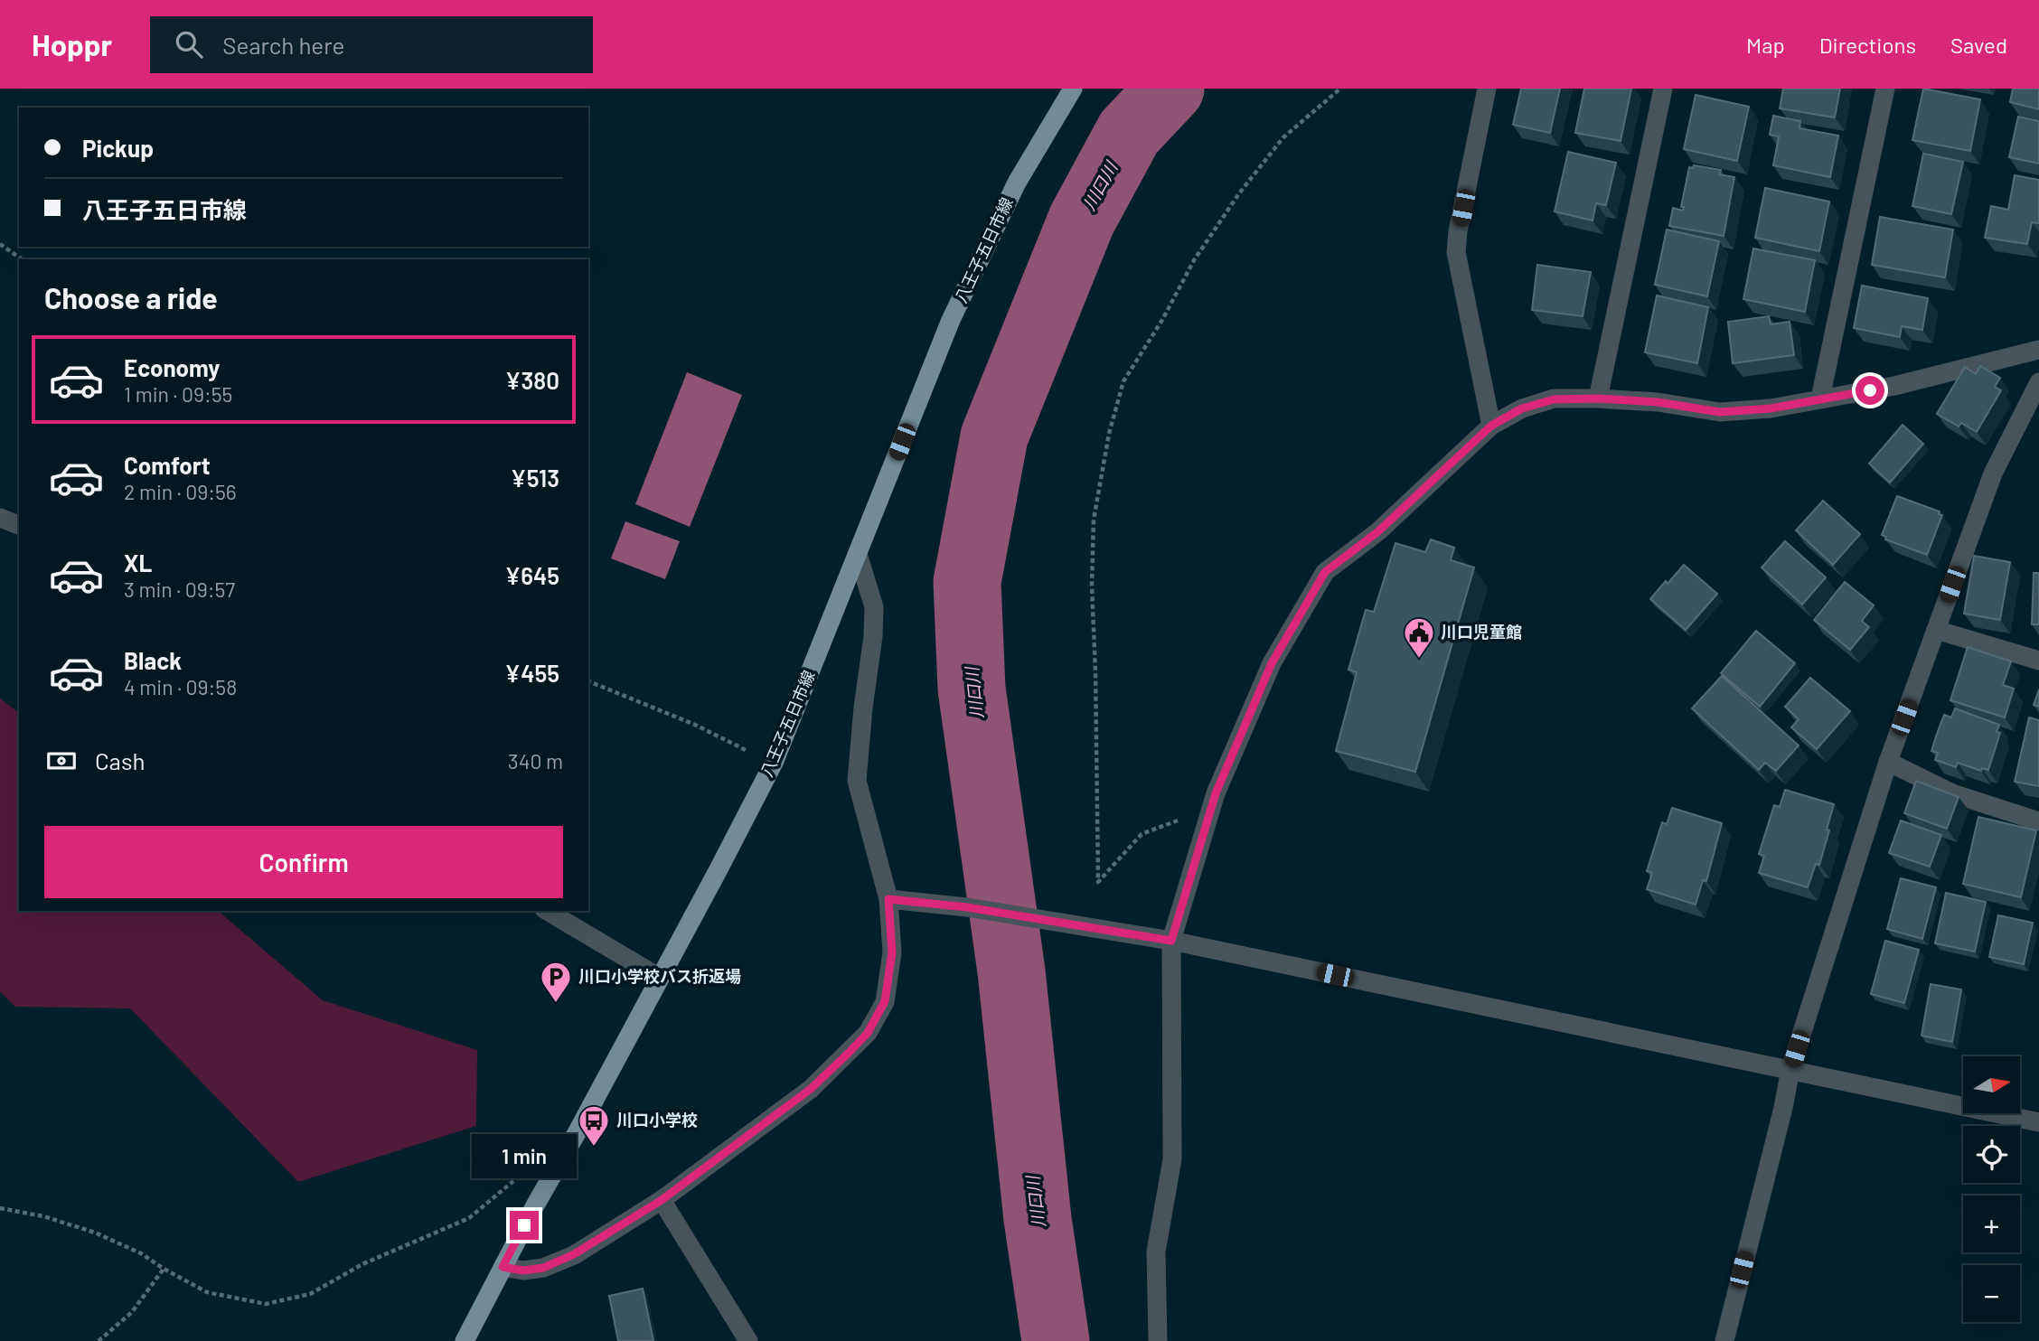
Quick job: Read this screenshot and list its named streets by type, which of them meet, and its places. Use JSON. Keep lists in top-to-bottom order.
{
  "streets": {
    "main road": ["八王子五日市線"]
  },
  "water": ["川口川"],
  "places": {
    "public building": ["川口児童館"],
    "parking": ["川口小学校バス折返場"],
    "bus stop": ["川口小学校"]
  },
  "north": "right",
  "page": {
    "header": "Hoppr",
    "search": "Search here",
    "nav": ["Map", "Directions", "Saved"],
    "banner": ["Pickup", "八王子五日市線"],
    "heading": "Choose a ride",
    "list": [
      {
        "name": "Economy",
        "note": "1 min · 09:55",
        "value": "¥380"
      },
      {
        "name": "Comfort",
        "note": "2 min · 09:56",
        "value": "¥513"
      },
      {
        "name": "XL",
        "note": "3 min · 09:57",
        "value": "¥645"
      },
      {
        "name": "Black",
        "note": "4 min · 09:58",
        "value": "¥455"
      }
    ],
    "pay": ["Cash", "340 m"],
    "buttons": "Confirm",
    "map_buttons": ["+", "−"],
    "bubble": "1 min"
  }
}
